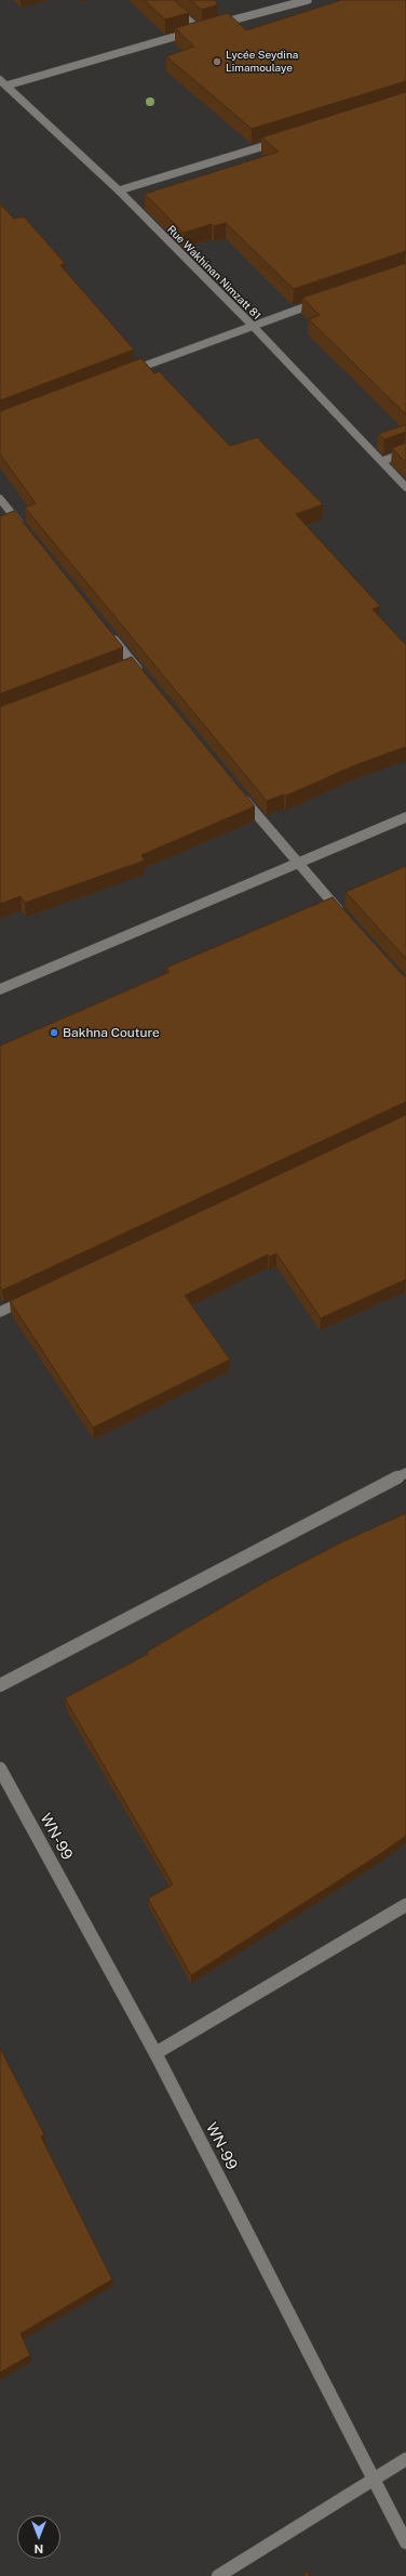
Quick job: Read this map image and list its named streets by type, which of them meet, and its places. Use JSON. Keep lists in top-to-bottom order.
{
  "streets": {
    "street": ["Rue Wakhinan Nimzatt 81", "WN-99"]
  },
  "places": ["Lycée Seydina Limamoulaye", "Bakhna Couture"],
  "north": "bottom"
}
